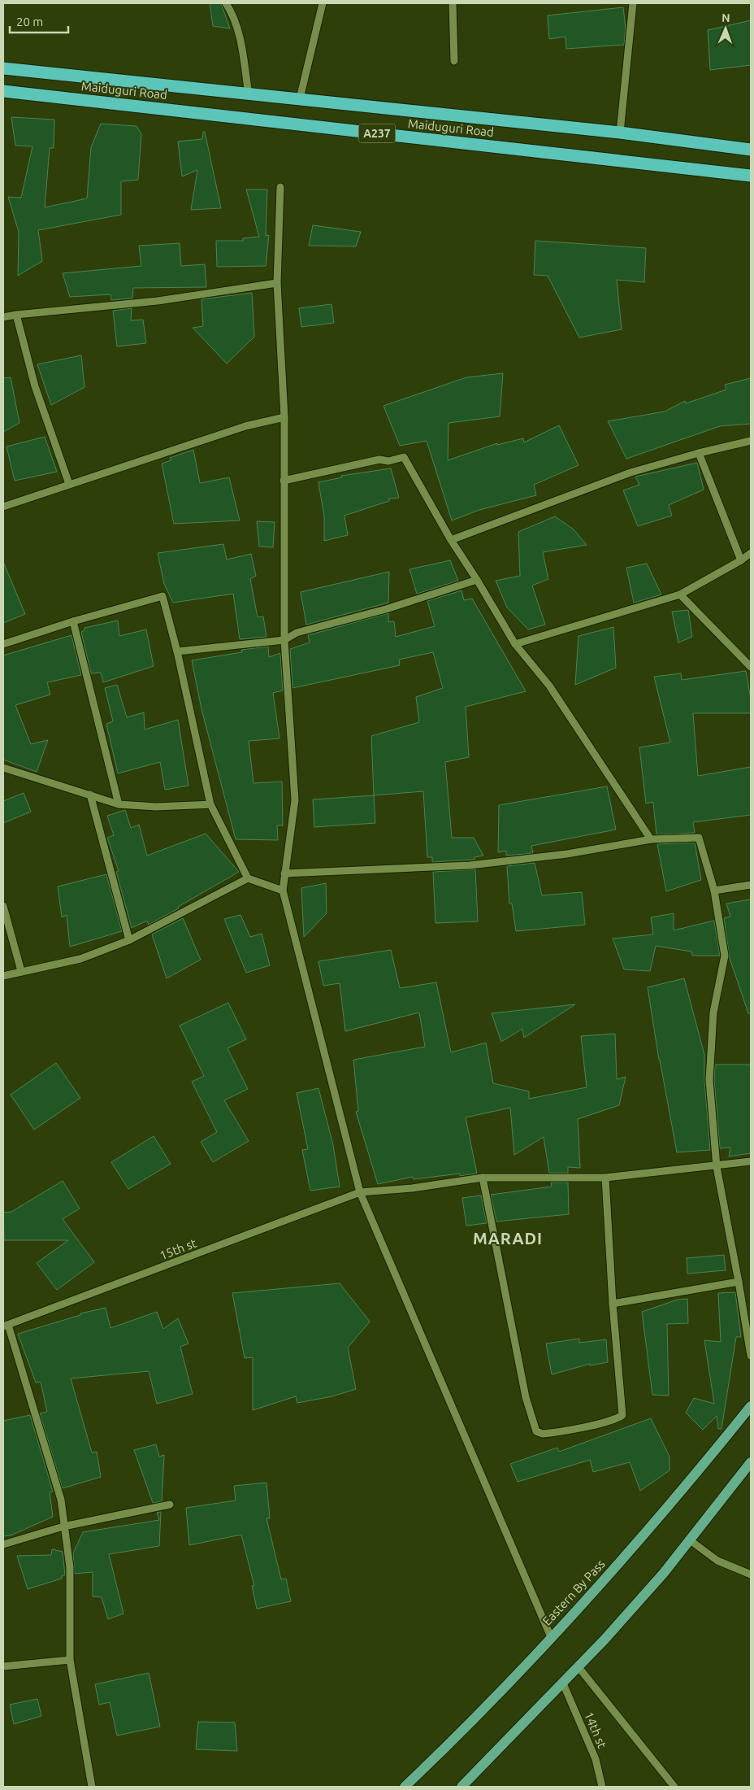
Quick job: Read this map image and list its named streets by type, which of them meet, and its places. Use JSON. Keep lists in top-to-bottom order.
{
  "streets": {
    "highway": ["Maiduguri Road", "A237"],
    "main road": ["Eastern By Pass"],
    "street": ["15th st", "14th st"]
  },
  "districts": ["MARADI"],
  "scale_bar": "20 m",
  "north": "top"
}
